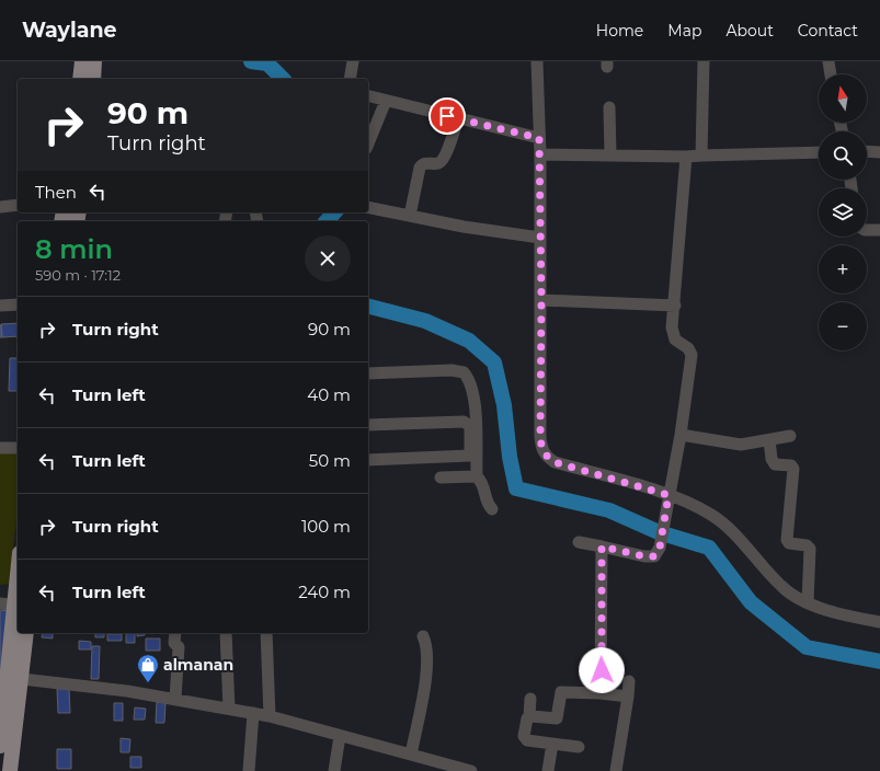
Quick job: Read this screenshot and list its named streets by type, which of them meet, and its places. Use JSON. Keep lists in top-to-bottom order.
{
  "places": {
    "shop": ["almanan"]
  },
  "north": "top",
  "page": {
    "header": "Waylane",
    "nav": [
      "Home",
      "Map",
      "About",
      "Contact"
    ],
    "map_buttons": ["+", "−"],
    "turn": ["90 m", "Turn right"],
    "then": "Then",
    "heading": ["8 min", "590 m · 17:12"],
    "list": [
      {
        "name": "Turn right",
        "value": "90 m"
      },
      {
        "name": "Turn left",
        "value": "40 m"
      },
      {
        "name": "Turn left",
        "value": "50 m"
      },
      {
        "name": "Turn right",
        "value": "100 m"
      },
      {
        "name": "Turn left",
        "value": "240 m"
      }
    ]
  }
}
